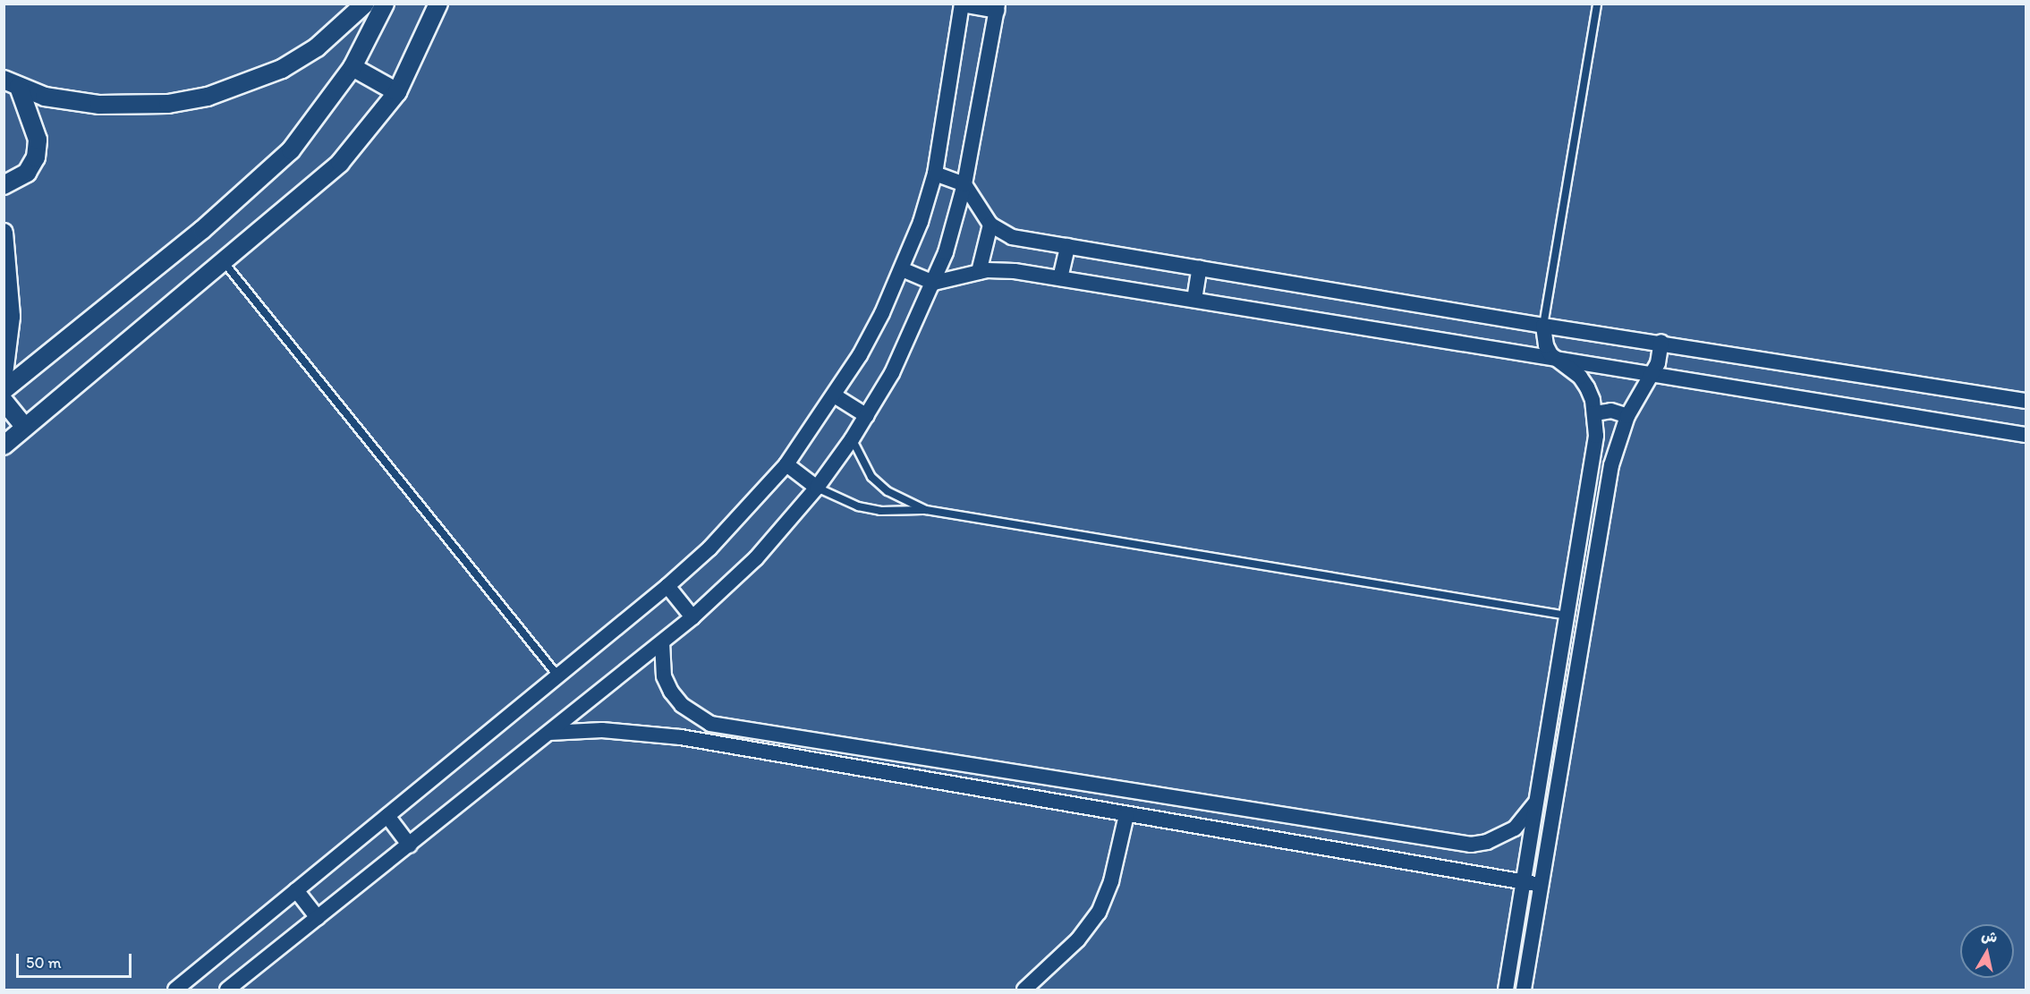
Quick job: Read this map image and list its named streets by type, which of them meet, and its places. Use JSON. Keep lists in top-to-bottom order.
{
  "scale_bar": "50 m",
  "north": "top"
}
